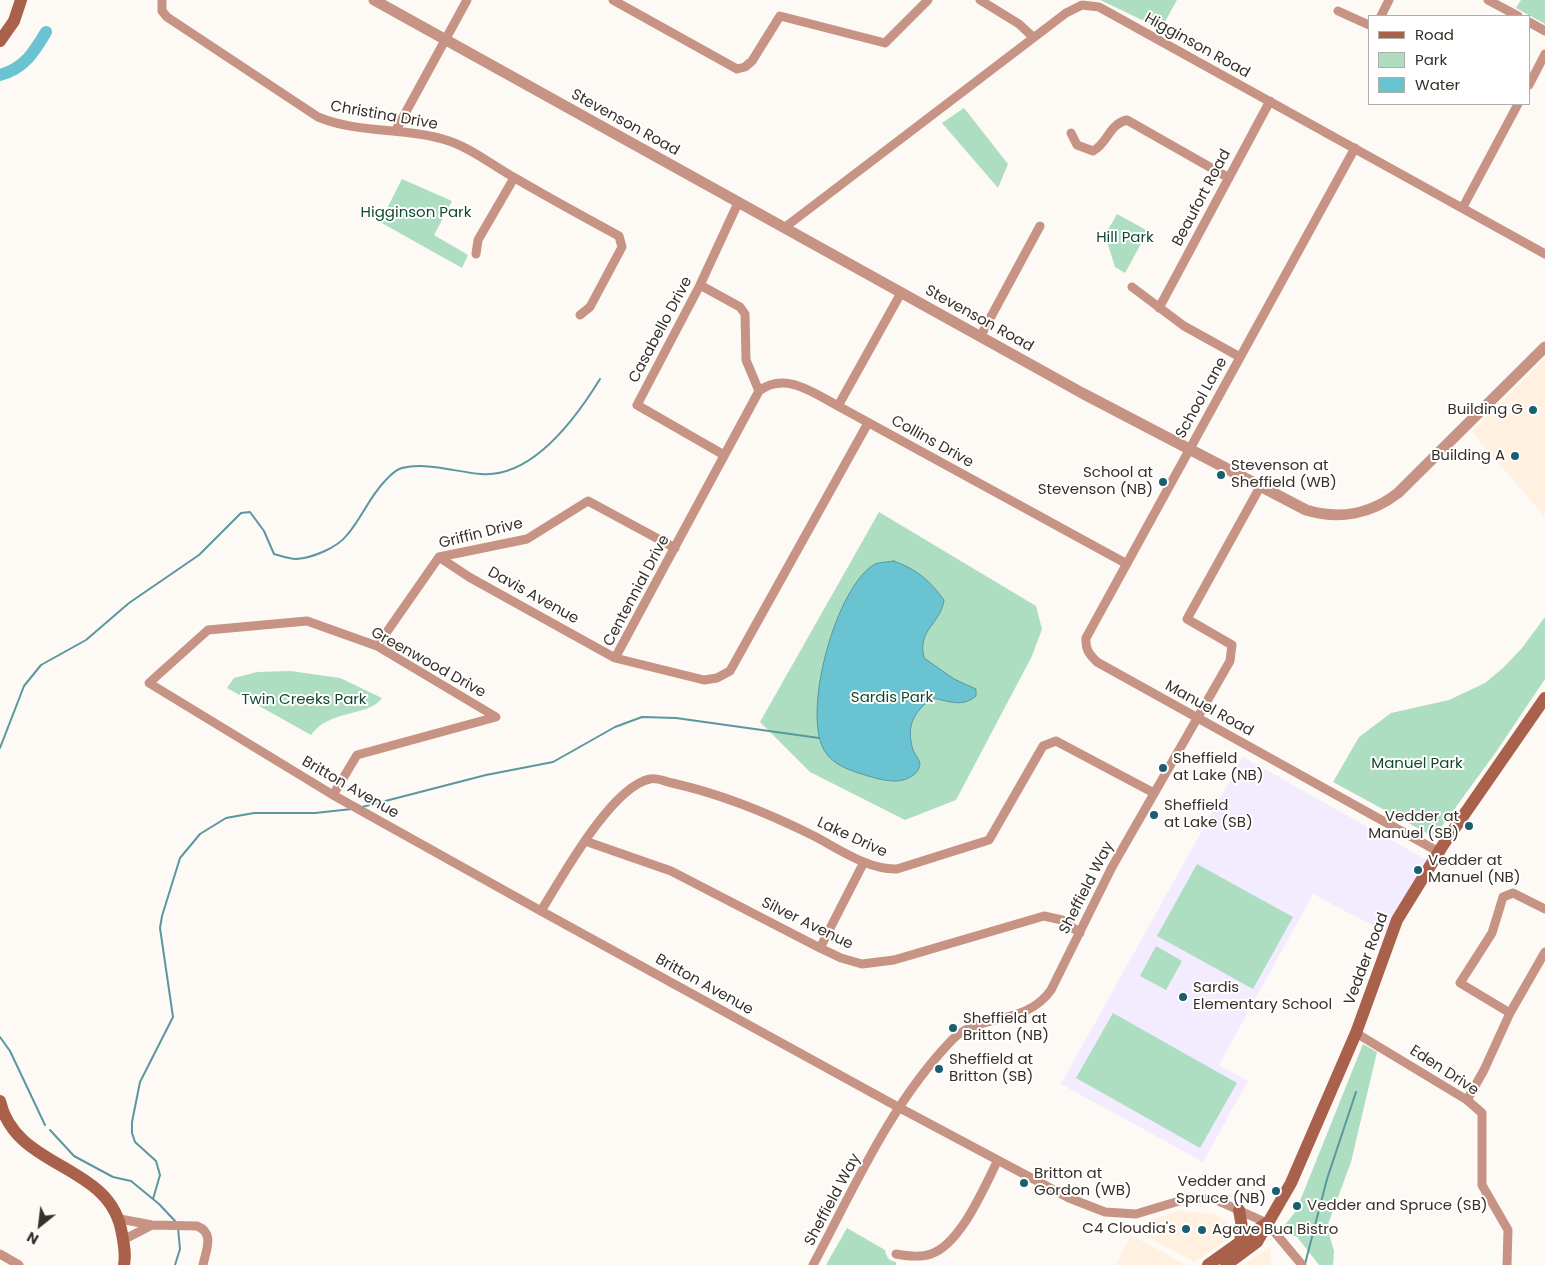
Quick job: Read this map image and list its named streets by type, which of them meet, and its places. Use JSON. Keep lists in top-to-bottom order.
{
  "streets": {
    "main road": ["Vedder Road"],
    "street": [
      "Higginson Road",
      "Christina Drive",
      "Stevenson Road",
      "Beaufort Road",
      "Casabello Drive",
      "School Lane",
      "Collins Drive",
      "Griffin Drive",
      "Centennial Drive",
      "Davis Avenue",
      "Greenwood Drive",
      "Manuel Road",
      "Britton Avenue",
      "Lake Drive",
      "Sheffield Way",
      "Silver Avenue",
      "Eden Drive"
    ]
  },
  "crossings": [
    ["Higginson Road", "Stevenson Road"],
    ["Higginson Road", "Beaufort Road"],
    ["Higginson Road", "School Lane"],
    ["Stevenson Road", "Casabello Drive"],
    ["Stevenson Road", "School Lane"],
    ["Stevenson Road", "Sheffield Way"],
    ["Casabello Drive", "Centennial Drive"],
    ["School Lane", "Collins Drive"],
    ["School Lane", "Manuel Road"],
    ["Collins Drive", "Centennial Drive"],
    ["Griffin Drive", "Centennial Drive"],
    ["Griffin Drive", "Davis Avenue"],
    ["Griffin Drive", "Greenwood Drive"],
    ["Centennial Drive", "Davis Avenue"],
    ["Greenwood Drive", "Britton Avenue"],
    ["Manuel Road", "Sheffield Way"],
    ["Manuel Road", "Vedder Road"],
    ["Britton Avenue", "Lake Drive"],
    ["Britton Avenue", "Sheffield Way"],
    ["Britton Avenue", "Vedder Road"],
    ["Lake Drive", "Sheffield Way"],
    ["Lake Drive", "Silver Avenue"],
    ["Sheffield Way", "Silver Avenue"],
    ["Vedder Road", "Eden Drive"]
  ],
  "parks": [
    "Higginson Park",
    "Hill Park",
    "Sardis Park",
    "Twin Creeks Park",
    "Manuel Park"
  ],
  "places": [
    "Building G",
    "Building A",
    "Stevenson at Sheffield (WB)",
    "School at Stevenson (NB)",
    "Sheffield at Lake (NB)",
    "Sheffield at Lake (SB)",
    "Vedder at Manuel (SB)",
    "Vedder at Manuel (NB)",
    "Sardis Elementary School",
    "Sheffield at Britton (NB)",
    "Sheffield at Britton (SB)",
    "Britton at Gordon (WB)",
    "Vedder and Spruce (NB)",
    "Vedder and Spruce (SB)",
    "C4 Cloudia's",
    "Agave Bua Bistro"
  ],
  "legend": ["Road", "Park", "Water"],
  "north": "bottom left"
}
